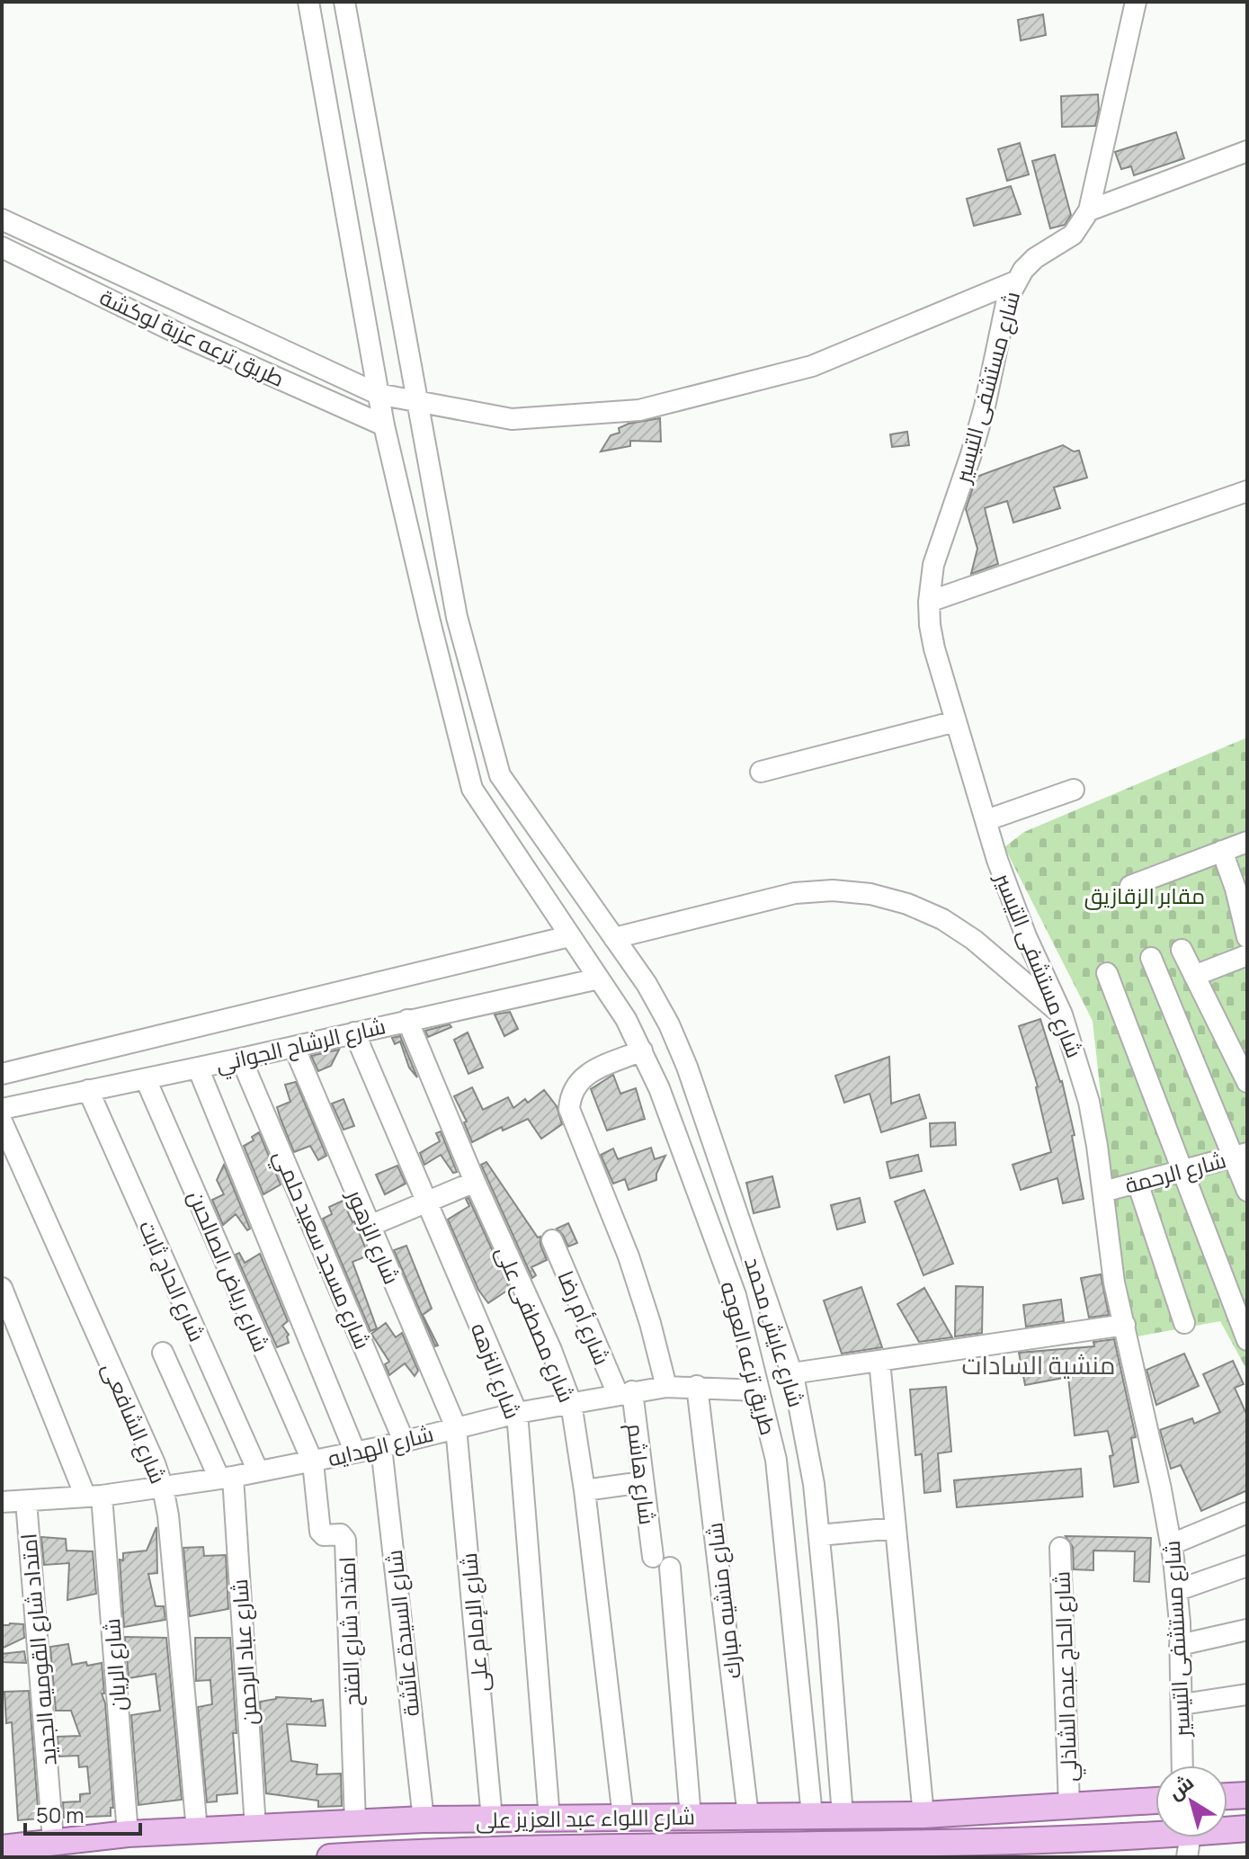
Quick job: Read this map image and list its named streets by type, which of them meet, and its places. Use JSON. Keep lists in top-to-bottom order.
{
  "streets": {
    "main road": ["شارع اللواء عبد العزيز على"],
    "street": [
      "طريق ترعه عزبة لوكشة",
      "شارع مستشفى التيسير",
      "شارع الرشاح الجواني",
      "شارع الرحمة",
      "شارع الزهور",
      "شارع مسجد سعيد حلمي",
      "شارع رياض الصالحىن",
      "شارع الحاج ثابت",
      "شارع أم رضا",
      "شارع مصطفى على",
      "شارع عايش محمد",
      "طريق ترعه العوجه",
      "شارع النزهه",
      "شارع الشافعى",
      "شارع الهدايه",
      "شارع هاشم",
      "شارع منشيه مبارك",
      "شارع الإمام على",
      "امتداد شارع الفتح",
      "شارع السيدة عائشة",
      "امتداد شارع القوميه الجديد",
      "شارع عباد الرحمن",
      "شارع الريان",
      "شارع الحاج عبده الشاذلي"
    ]
  },
  "crossings": [
    ["طريق ترعه عزبة لوكشة", "شارع مستشفى التيسير"],
    ["طريق ترعه عزبة لوكشة", "شارع عايش محمد"],
    ["طريق ترعه عزبة لوكشة", "طريق ترعه العوجه"],
    ["شارع مستشفى التيسير", "شارع الرحمة"],
    ["شارع الرشاح الجواني", "شارع الزهور"],
    ["شارع الرشاح الجواني", "شارع مسجد سعيد حلمي"],
    ["شارع الرشاح الجواني", "شارع رياض الصالحىن"],
    ["شارع الرشاح الجواني", "شارع الحاج ثابت"],
    ["شارع الرشاح الجواني", "شارع مصطفى على"],
    ["شارع الرشاح الجواني", "طريق ترعه العوجه"],
    ["شارع الرشاح الجواني", "شارع النزهه"],
    ["شارع الزهور", "شارع الهدايه"],
    ["شارع الزهور", "شارع الإمام على"],
    ["شارع مسجد سعيد حلمي", "شارع الهدايه"],
    ["شارع رياض الصالحىن", "شارع الهدايه"],
    ["شارع رياض الصالحىن", "امتداد شارع الفتح"],
    ["شارع الحاج ثابت", "شارع الهدايه"],
    ["شارع أم رضا", "شارع الهدايه"],
    ["شارع أم رضا", "شارع هاشم"],
    ["شارع مصطفى على", "شارع الهدايه"],
    ["شارع مصطفى على", "شارع اللواء عبد العزيز على"],
    ["شارع عايش محمد", "شارع اللواء عبد العزيز على"],
    ["طريق ترعه العوجه", "شارع الهدايه"],
    ["طريق ترعه العوجه", "شارع اللواء عبد العزيز على"],
    ["شارع النزهه", "شارع الهدايه"],
    ["شارع النزهه", "شارع اللواء عبد العزيز على"],
    ["شارع الشافعى", "شارع الهدايه"],
    ["شارع الشافعى", "شارع اللواء عبد العزيز على"],
    ["شارع الهدايه", "شارع هاشم"],
    ["شارع الهدايه", "شارع منشيه مبارك"],
    ["شارع الهدايه", "شارع الإمام على"],
    ["شارع الهدايه", "امتداد شارع الفتح"],
    ["شارع الهدايه", "شارع السيدة عائشة"],
    ["شارع الهدايه", "امتداد شارع القوميه الجديد"],
    ["شارع الهدايه", "شارع عباد الرحمن"],
    ["شارع الهدايه", "شارع الريان"],
    ["شارع منشيه مبارك", "شارع اللواء عبد العزيز على"],
    ["شارع الإمام على", "شارع اللواء عبد العزيز على"],
    ["امتداد شارع الفتح", "شارع اللواء عبد العزيز على"],
    ["شارع السيدة عائشة", "شارع اللواء عبد العزيز على"],
    ["امتداد شارع القوميه الجديد", "شارع اللواء عبد العزيز على"],
    ["شارع عباد الرحمن", "شارع اللواء عبد العزيز على"],
    ["شارع الريان", "شارع اللواء عبد العزيز على"],
    ["شارع الحاج عبده الشاذلي", "شارع اللواء عبد العزيز على"]
  ],
  "districts": ["منشية السادات"],
  "parks": ["مقابر الزقازيق"],
  "scale_bar": "50 m",
  "north": "top left"
}
